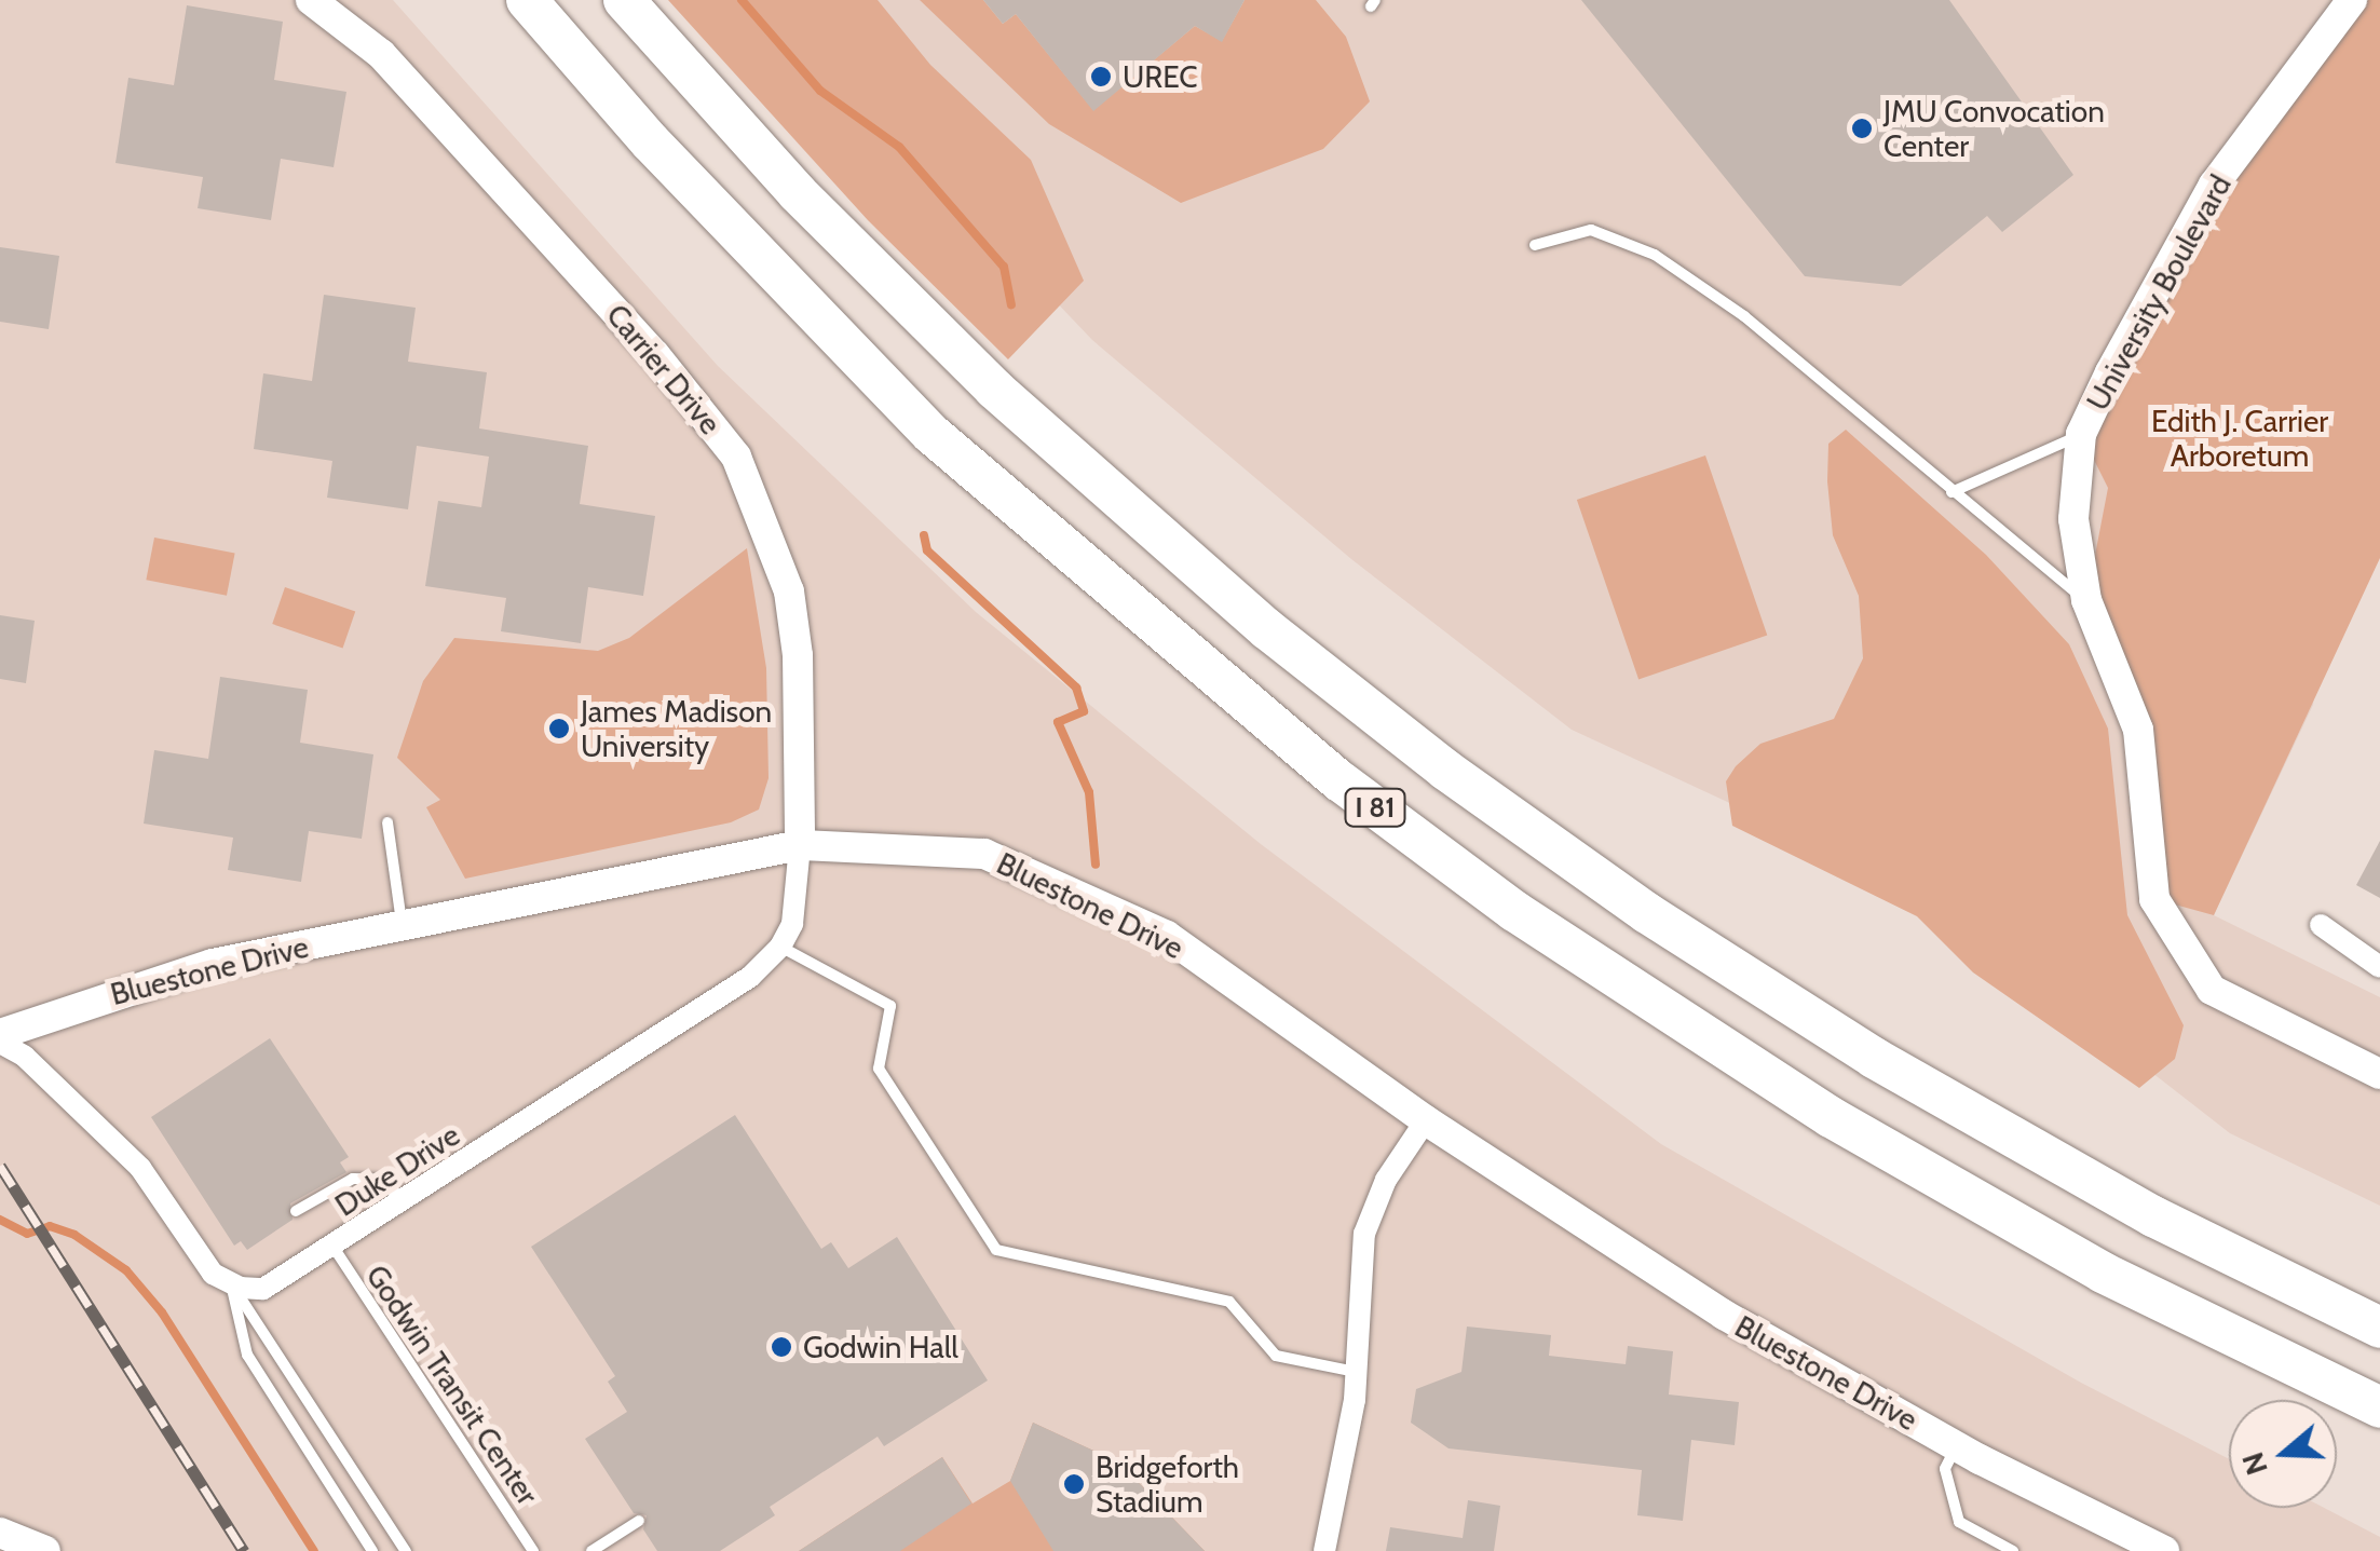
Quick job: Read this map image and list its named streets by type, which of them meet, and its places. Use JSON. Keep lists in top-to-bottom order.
{
  "streets": {
    "highway": ["I 81"],
    "street": [
      "University Boulevard",
      "Carrier Drive",
      "Bluestone Drive",
      "Duke Drive"
    ],
    "lane": ["Godwin Transit Center"]
  },
  "crossings": [
    ["Carrier Drive", "Bluestone Drive"],
    ["Duke Drive", "Godwin Transit Center"]
  ],
  "parks": ["Edith J. Carrier Arboretum"],
  "places": [
    "UREC",
    "JMU Convocation Center",
    "James Madison University",
    "Godwin Hall",
    "Bridgeforth Stadium"
  ],
  "north": "left"
}
